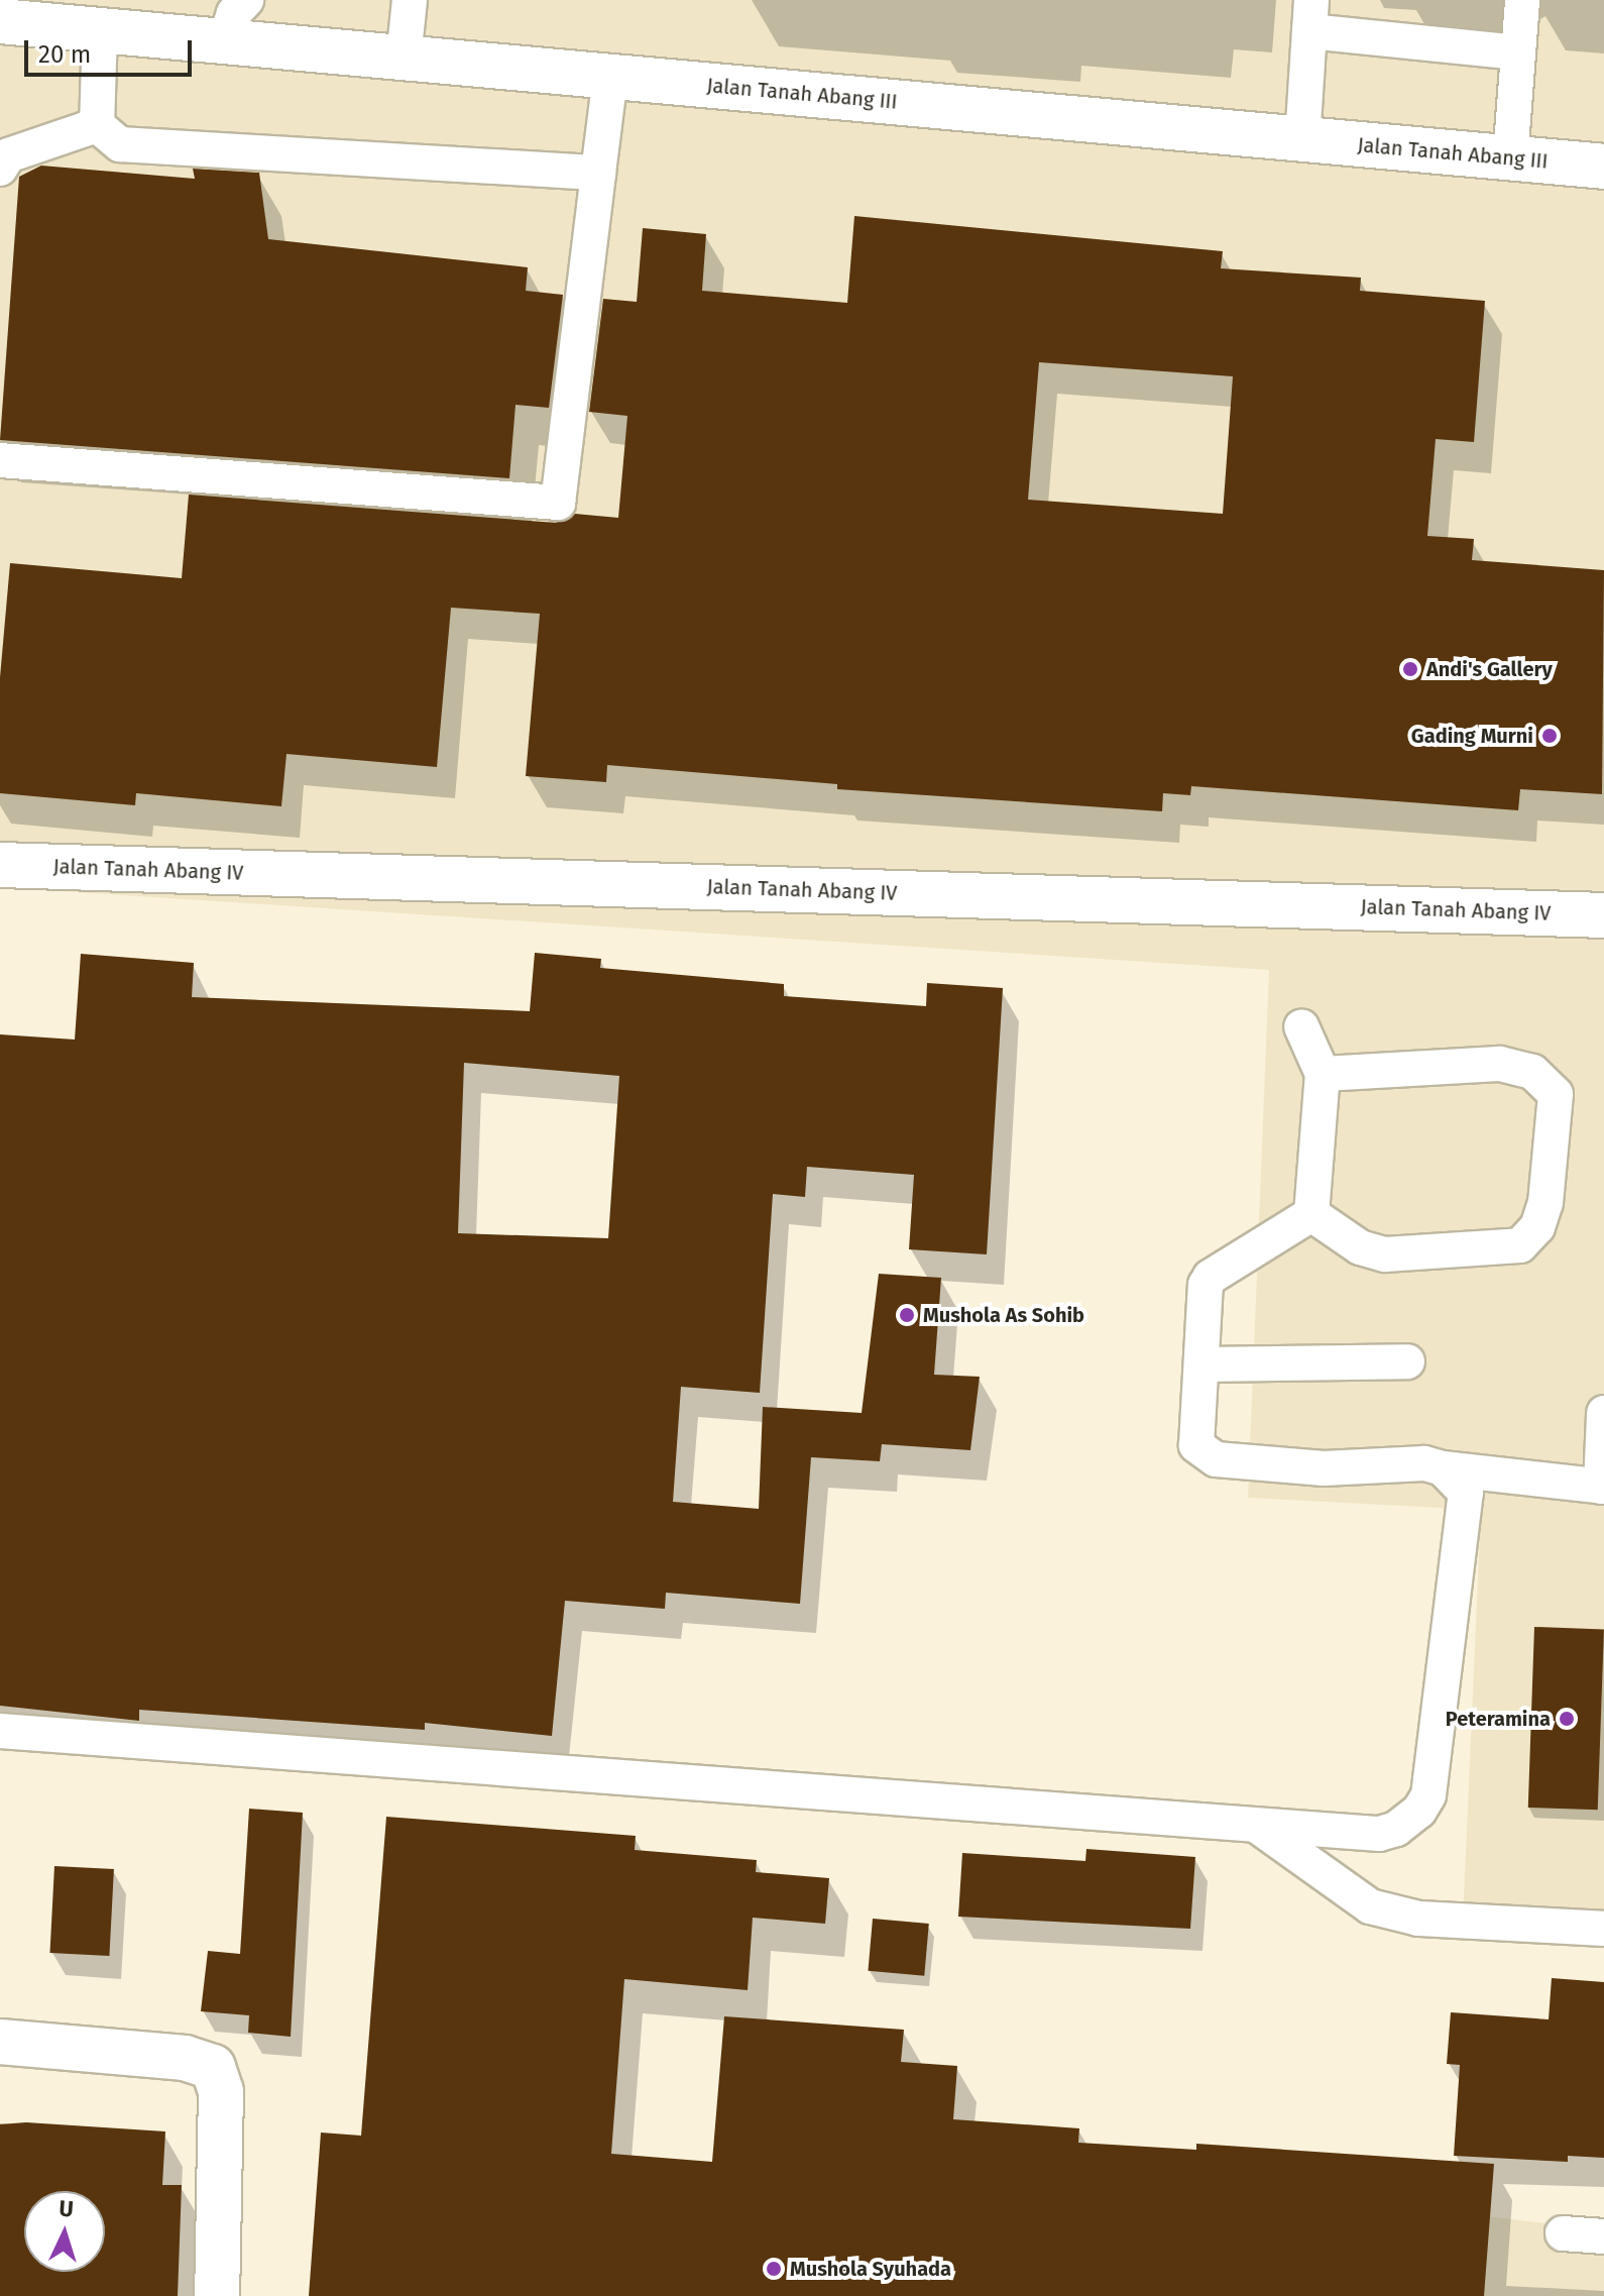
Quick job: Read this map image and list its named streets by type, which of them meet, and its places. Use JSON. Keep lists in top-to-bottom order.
{
  "streets": {
    "street": ["Jalan Tanah Abang III", "Jalan Tanah Abang IV"]
  },
  "places": [
    "Andi's Gallery",
    "Gading Murni",
    "Mushola As Sohib",
    "Peteramina",
    "Mushola Syuhada"
  ],
  "scale_bar": "20 m",
  "north": "top"
}
